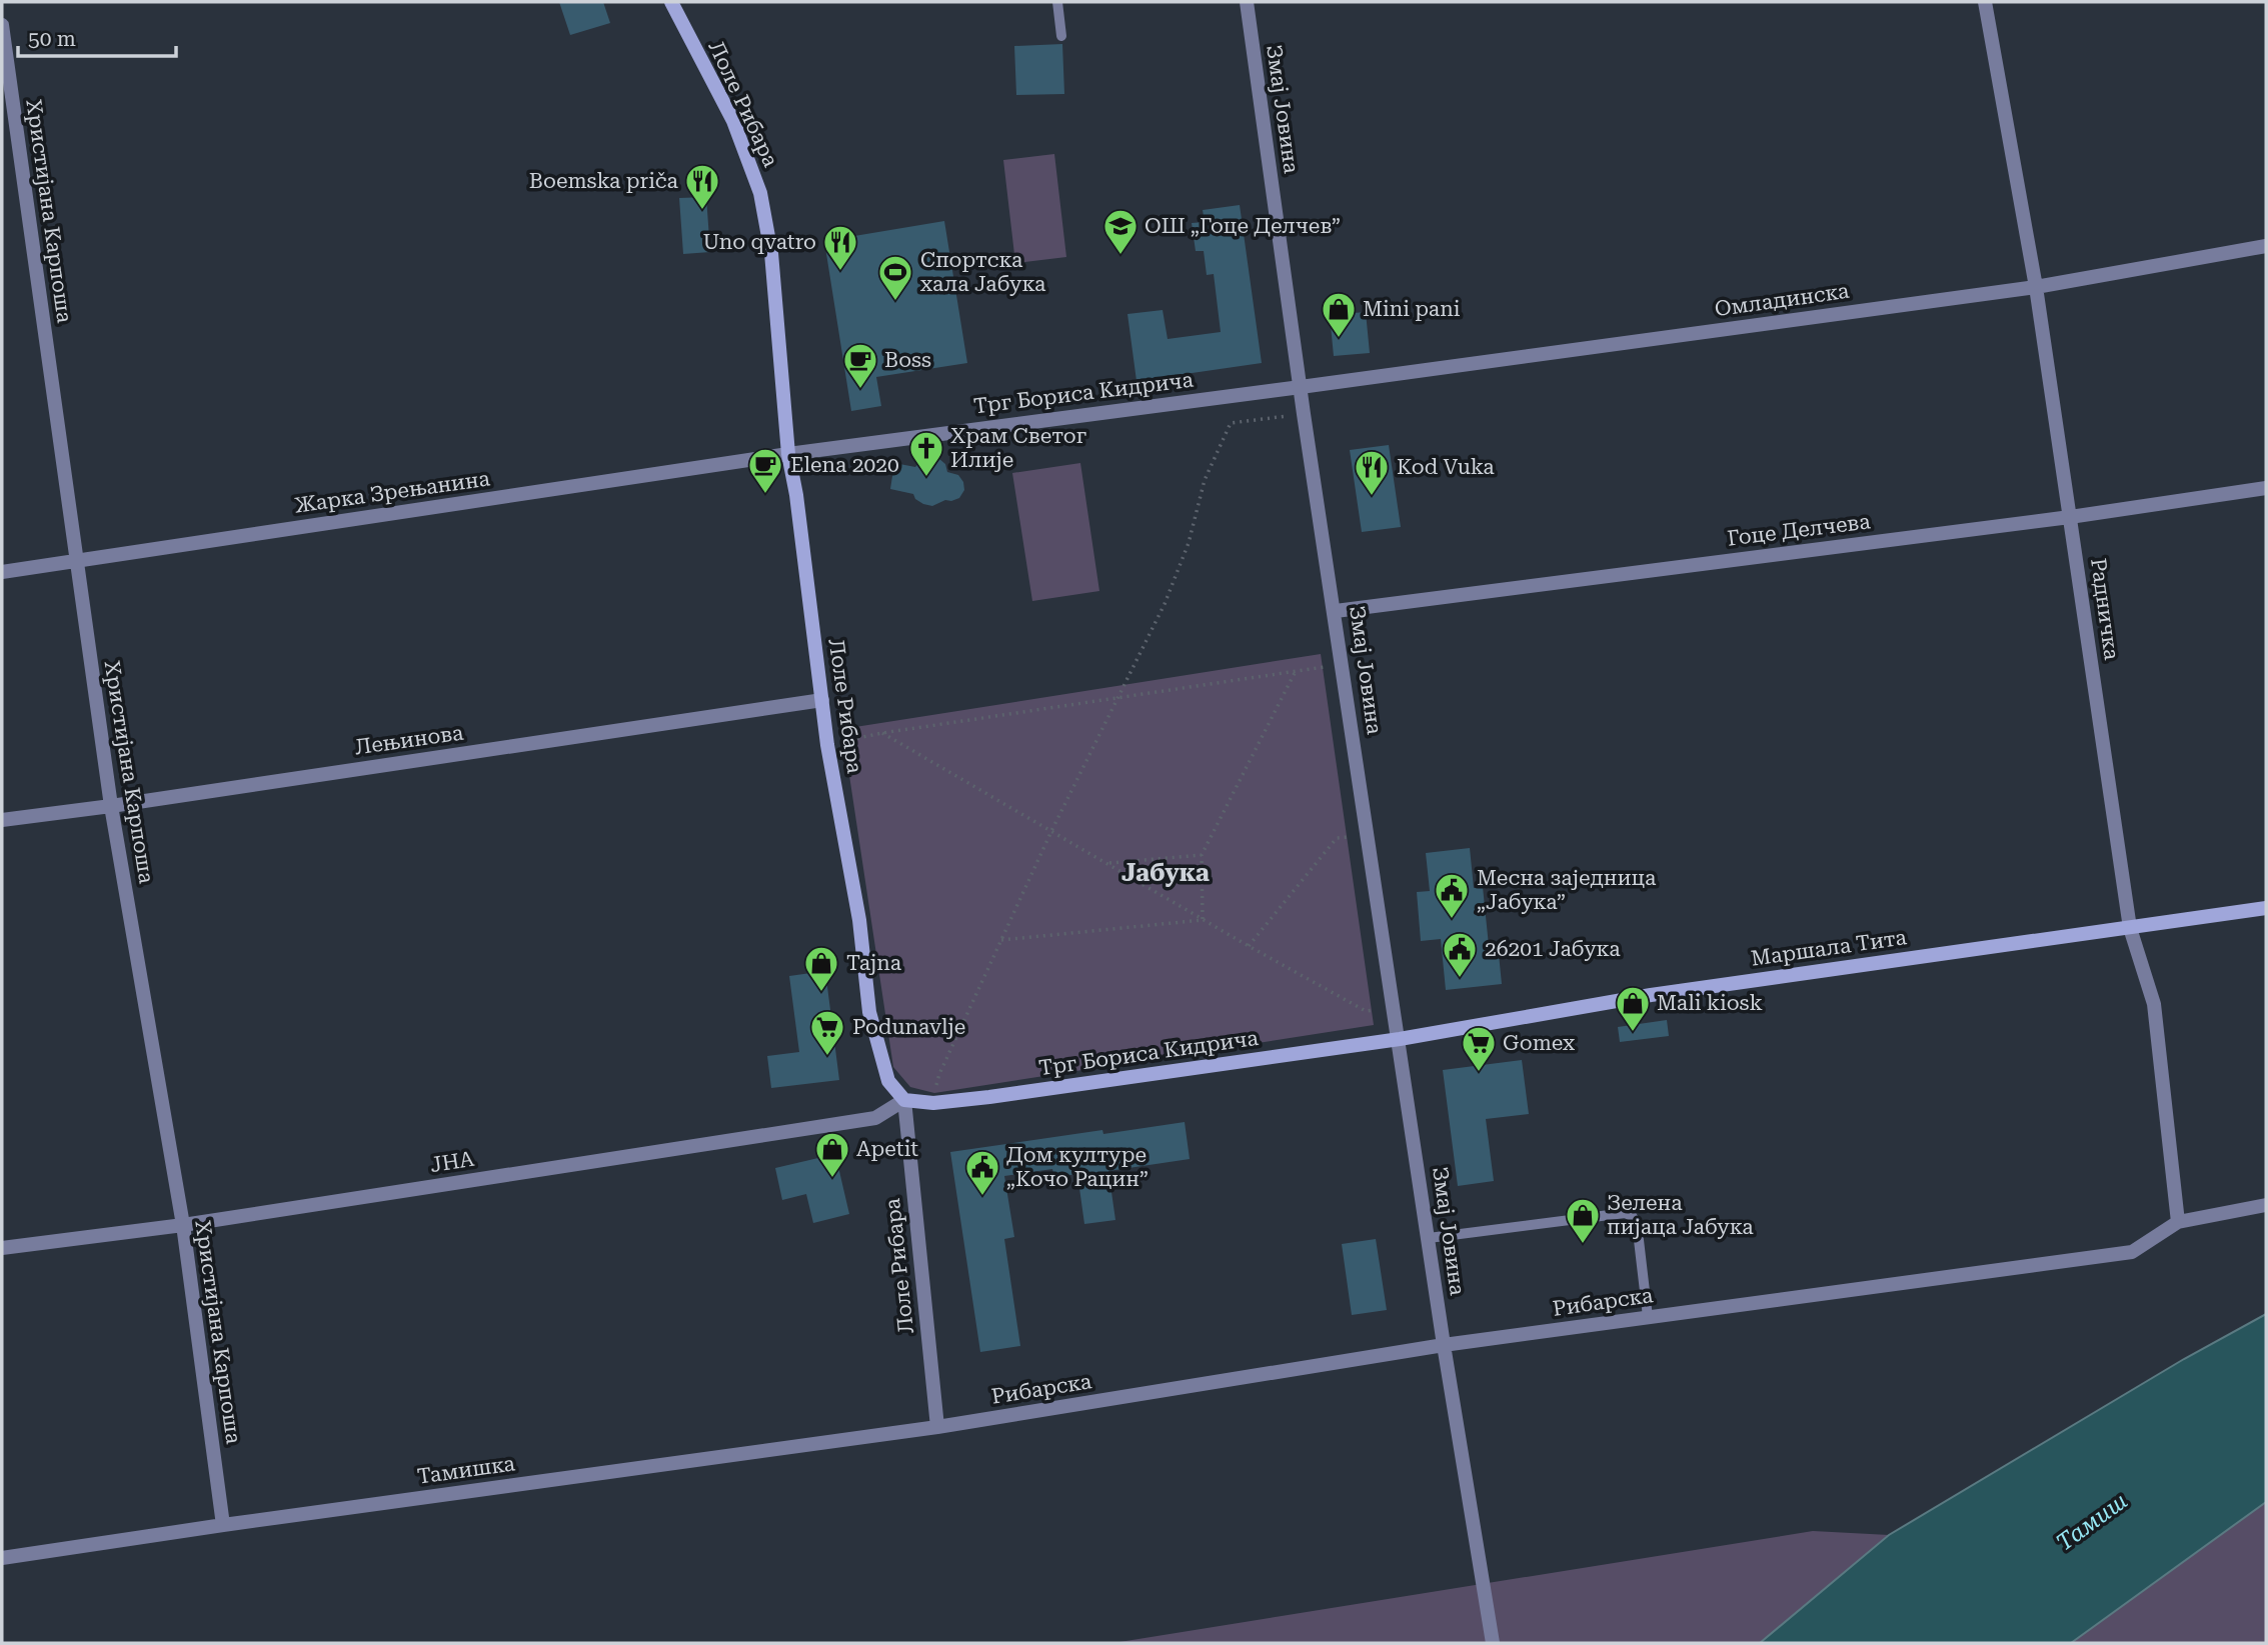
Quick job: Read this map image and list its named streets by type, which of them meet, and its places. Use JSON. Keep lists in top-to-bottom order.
{
  "streets": {
    "main road": ["Лоле Рибара", "Трг Бориса Кидрича", "Маршала Тита"],
    "street": [
      "Змај Јовина",
      "Христијана Карпоша",
      "Омладинска",
      "Жарка Зрењанина",
      "Гоце Делчева",
      "Радничка",
      "Лењинова",
      "ЈНА",
      "Рибарска",
      "Тамишка"
    ]
  },
  "crossings": [
    ["Лоле Рибара", "Трг Бориса Кидрича"],
    ["Лоле Рибара", "Жарка Зрењанина"],
    ["Лоле Рибара", "Лењинова"],
    ["Лоле Рибара", "ЈНА"],
    ["Лоле Рибара", "Рибарска"],
    ["Лоле Рибара", "Тамишка"],
    ["Змај Јовина", "Омладинска"],
    ["Змај Јовина", "Трг Бориса Кидрича"],
    ["Змај Јовина", "Гоце Делчева"],
    ["Змај Јовина", "Маршала Тита"],
    ["Змај Јовина", "Рибарска"],
    ["Христијана Карпоша", "Жарка Зрењанина"],
    ["Христијана Карпоша", "Лењинова"],
    ["Христијана Карпоша", "ЈНА"],
    ["Христијана Карпоша", "Тамишка"],
    ["Омладинска", "Трг Бориса Кидрича"],
    ["Омладинска", "Радничка"],
    ["Трг Бориса Кидрича", "Жарка Зрењанина"],
    ["Трг Бориса Кидрича", "Маршала Тита"],
    ["Трг Бориса Кидрича", "ЈНА"],
    ["Гоце Делчева", "Радничка"],
    ["Радничка", "Маршала Тита"],
    ["Радничка", "Рибарска"],
    ["Рибарска", "Тамишка"]
  ],
  "districts": ["Јабука"],
  "water": ["Тамиш"],
  "places": {
    "restaurant": ["Boemska priča", "Uno qvatro", "Kod Vuka"],
    "school or university": ["ОШ „Гоце Делчев”"],
    "sports": ["Спортска хала Јабука"],
    "shop": [
      "Mini pani",
      "Tajna",
      "Mali kiosk",
      "Apetit",
      "Зелена пијаца Јабука"
    ],
    "cafe": ["Boss", "Elena 2020"],
    "church": ["Храм Светог Илије"],
    "public building": ["Месна заједница „Јабука”", "26201 Јабука", "Дом културе „Кочо Рацин”"],
    "supermarket": ["Podunavlje", "Gomex"]
  },
  "scale_bar": "50 m"
}
